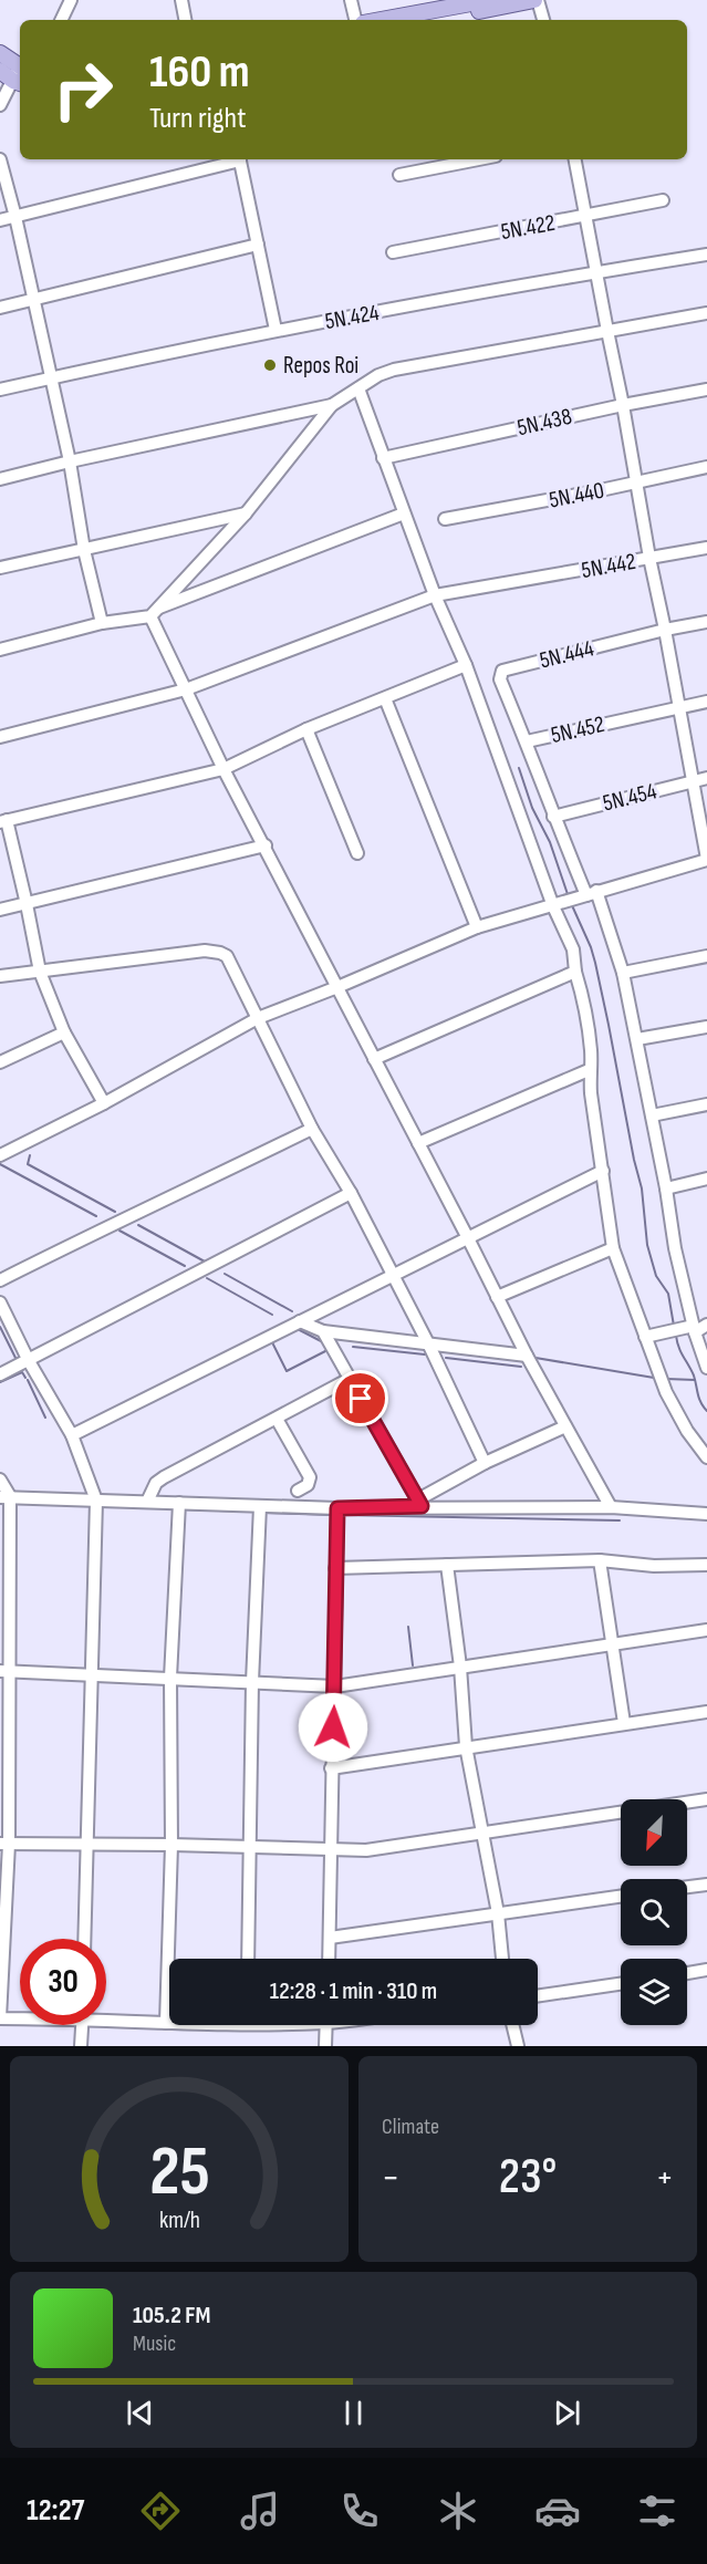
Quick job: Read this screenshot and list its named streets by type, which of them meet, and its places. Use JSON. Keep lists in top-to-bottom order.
{
  "streets": {
    "street": [
      "5N.422",
      "5N.424",
      "5N.438",
      "5N.440",
      "5N.442",
      "5N.444",
      "5N.452",
      "5N.454"
    ]
  },
  "crossings": [
    ["5N.444", "5N.452"],
    ["5N.452", "5N.454"]
  ],
  "places": ["Repos Roi"],
  "north": "bottom left",
  "page": {
    "turn": ["160 m", "Turn right"],
    "limit": "30",
    "trip": "12:28 · 1 min · 310 m",
    "tile": "Climate",
    "heat": ["−", "23°", "+"],
    "song": ["105.2 FM", "Music"],
    "tabs": "12:27",
    "gauge": ["25", "km/h"]
  }
}
